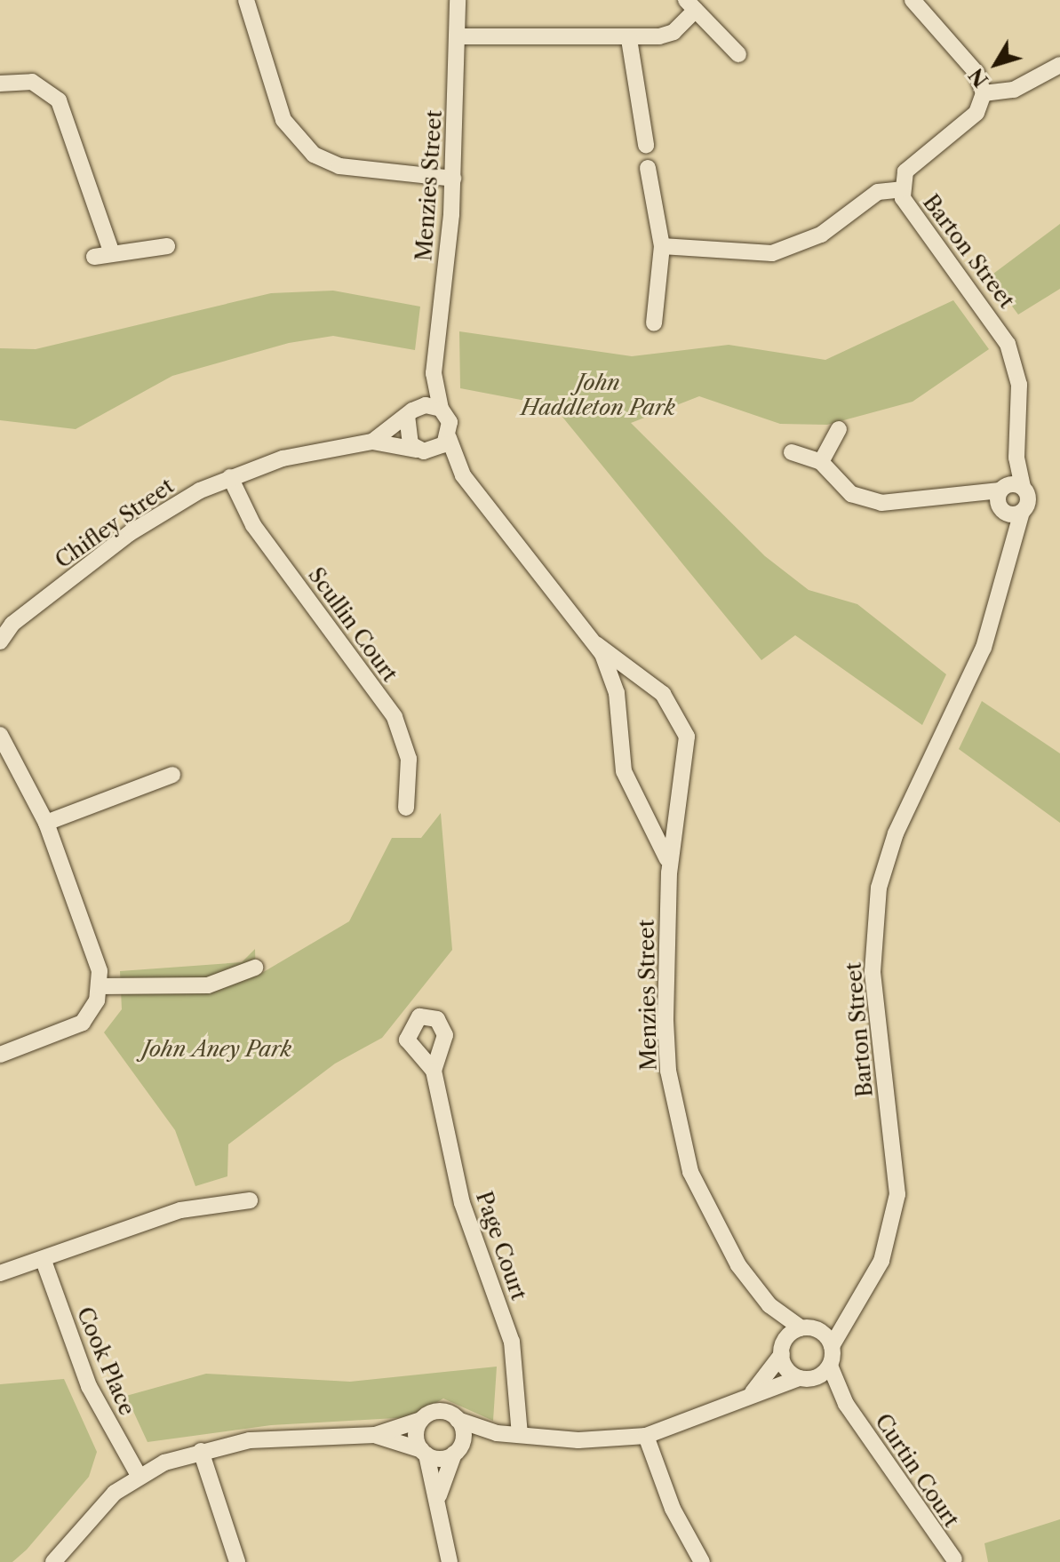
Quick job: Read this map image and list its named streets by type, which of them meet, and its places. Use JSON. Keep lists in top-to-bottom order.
{
  "streets": {
    "street": [
      "Menzies Street",
      "Barton Street",
      "Chifley Street",
      "Scullin Court",
      "Page Court",
      "Cook Place",
      "Curtin Court"
    ]
  },
  "crossings": [
    ["Menzies Street", "Barton Street"],
    ["Menzies Street", "Chifley Street"],
    ["Menzies Street", "Curtin Court"],
    ["Chifley Street", "Scullin Court"]
  ],
  "parks": ["John Haddleton Park", "John Aney Park"],
  "north": "bottom left"
}
